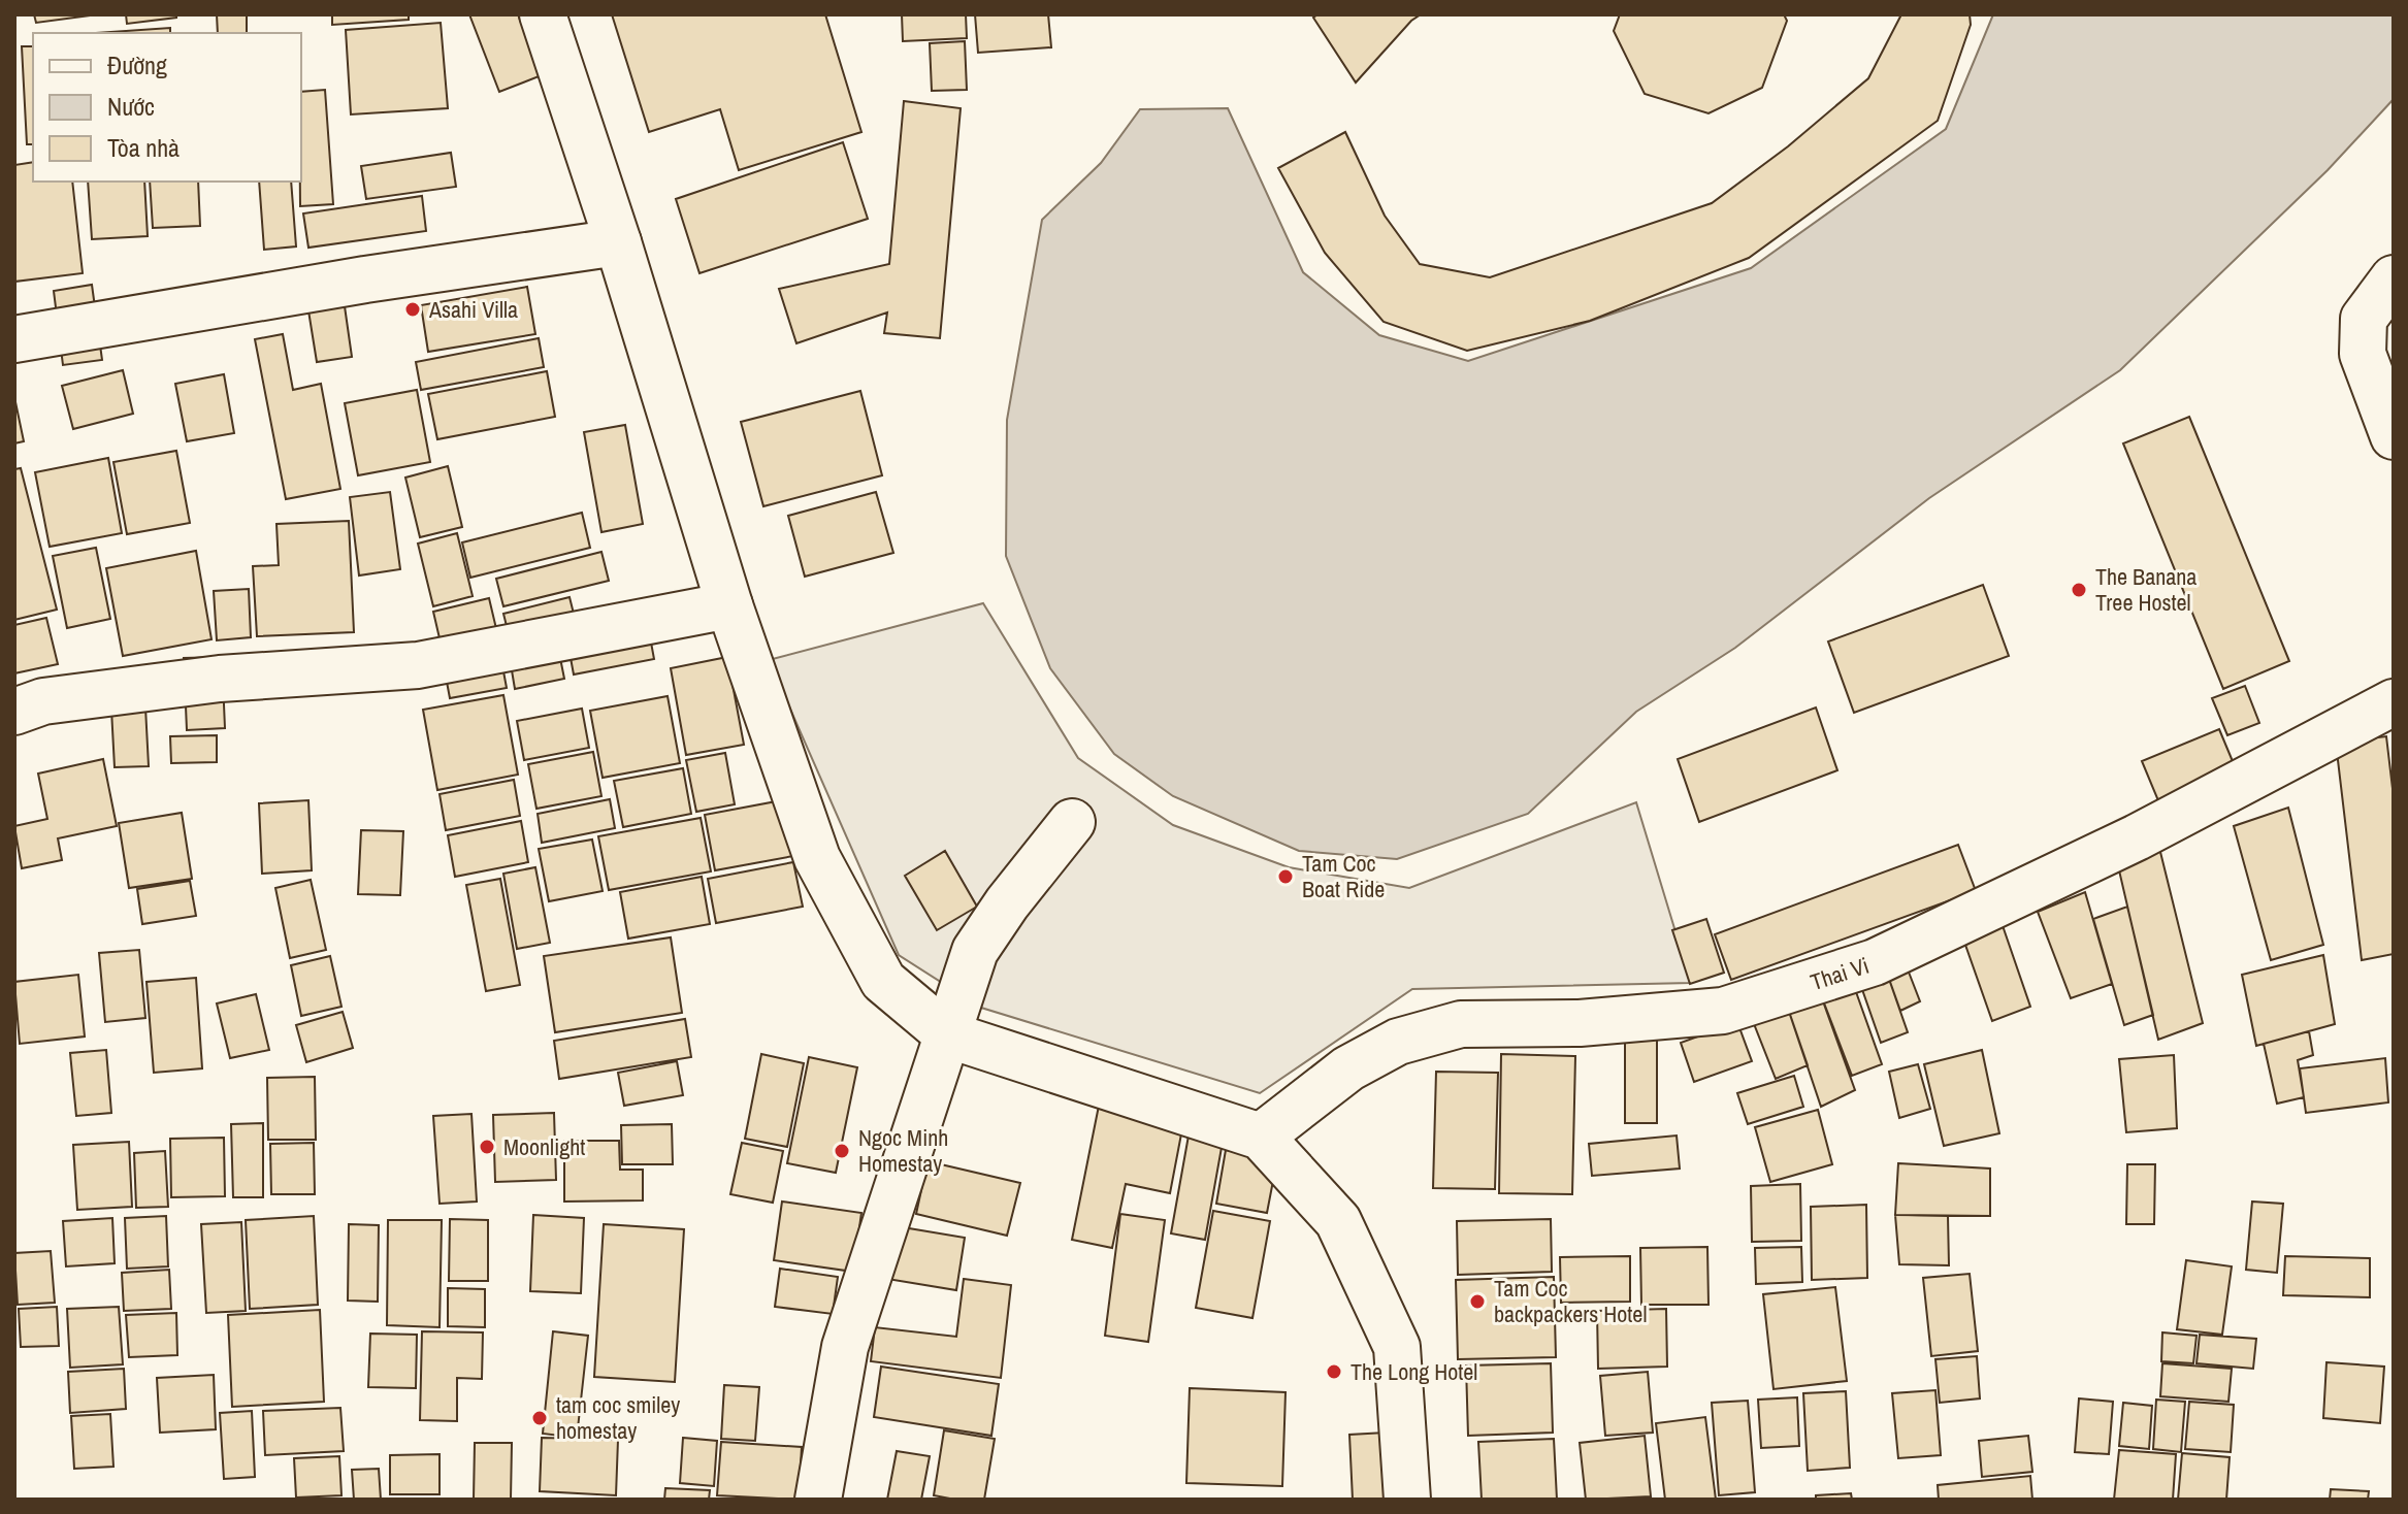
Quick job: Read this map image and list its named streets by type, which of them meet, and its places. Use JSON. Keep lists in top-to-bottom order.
{
  "streets": {
    "street": ["Thai Vi"]
  },
  "places": [
    "Asahi Villa",
    "The Banana Tree Hostel",
    "Tam Coc Boat Ride",
    "Moonlight",
    "Ngoc Minh Homestay",
    "Tam Coc backpackers Hotel",
    "The Long Hotel",
    "tam coc smiley homestay"
  ],
  "legend": ["Đường", "Nước", "Tòa nhà"]
}
